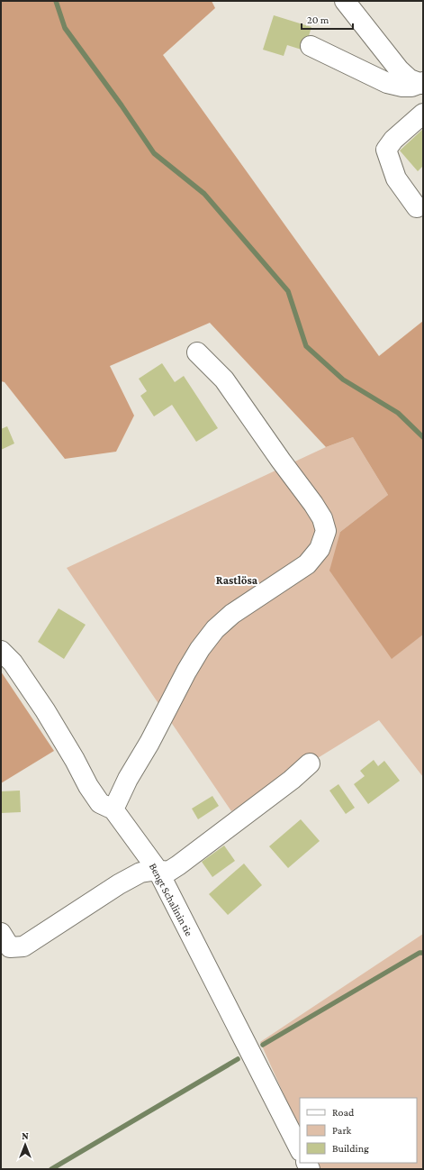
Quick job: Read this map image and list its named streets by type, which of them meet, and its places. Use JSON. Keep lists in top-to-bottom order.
{
  "streets": {
    "street": ["Bengt Schalinin tie"]
  },
  "districts": ["Rastlösa"],
  "legend": ["Road", "Park", "Building"],
  "scale_bar": "20 m",
  "north": "top"
}
